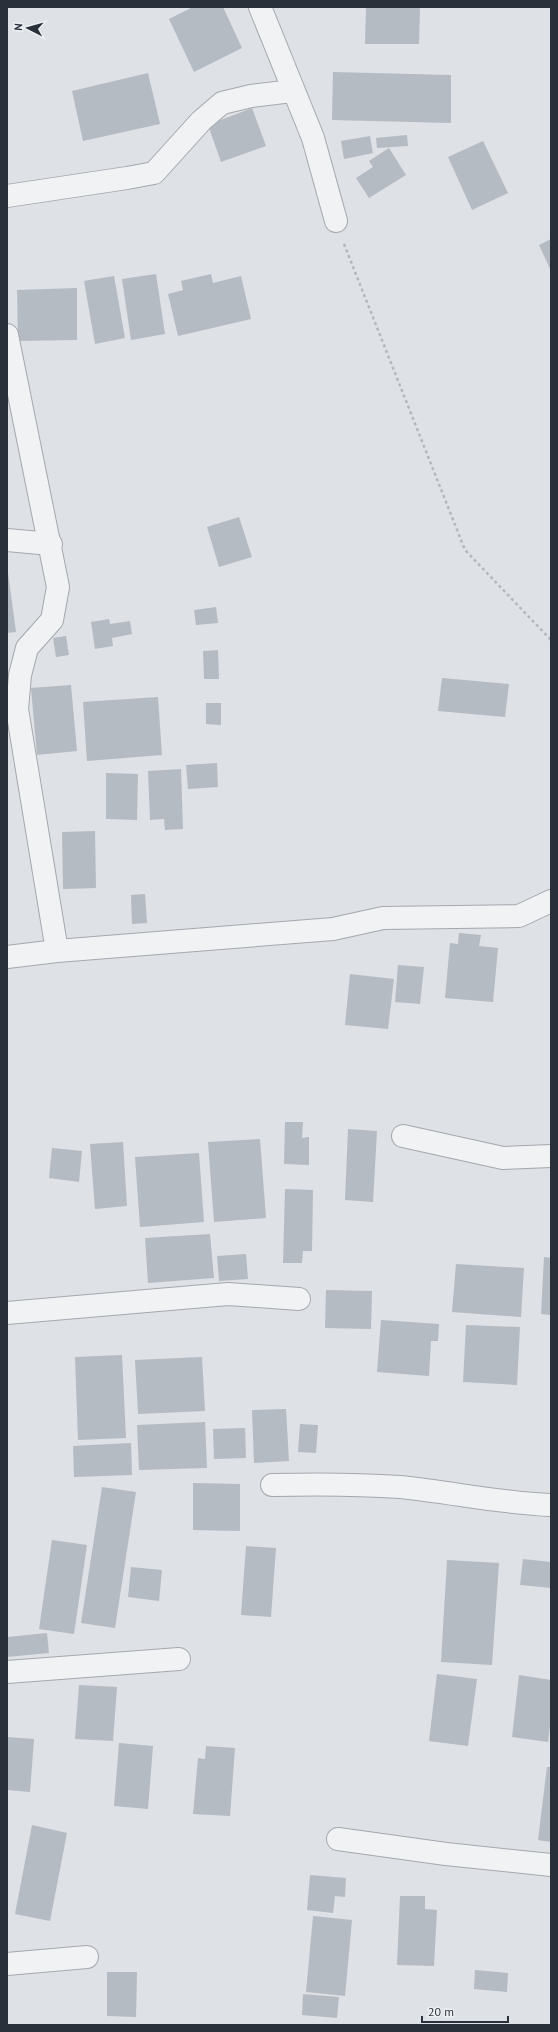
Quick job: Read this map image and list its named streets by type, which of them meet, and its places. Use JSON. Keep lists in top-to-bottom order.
{
  "scale_bar": "20 m",
  "north": "left"
}
